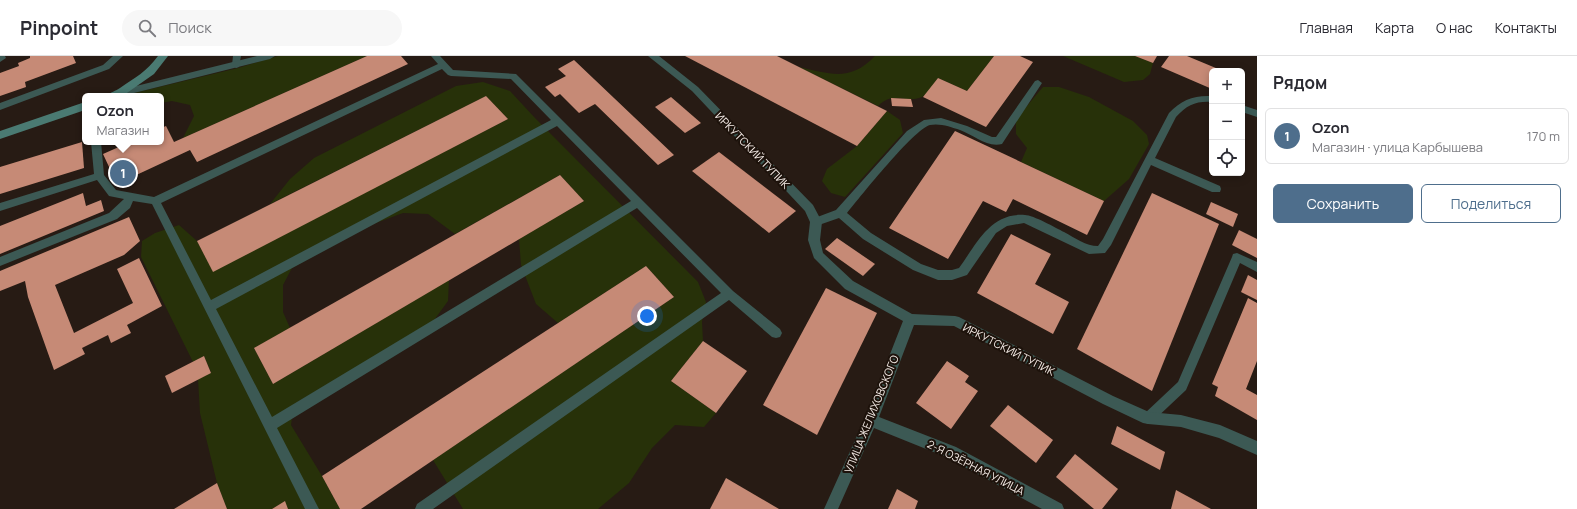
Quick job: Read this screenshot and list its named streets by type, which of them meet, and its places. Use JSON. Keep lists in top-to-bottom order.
{
  "streets": {
    "street": ["ИРКУТСКИЙ ТУПИК", "УЛИЦА ЖЕЛИХОВСКОГО", "2-Я ОЗЁРНАЯ УЛИЦА"]
  },
  "crossings": [
    ["ИРКУТСКИЙ ТУПИК", "УЛИЦА ЖЕЛИХОВСКОГО"],
    ["УЛИЦА ЖЕЛИХОВСКОГО", "2-Я ОЗЁРНАЯ УЛИЦА"]
  ],
  "page": {
    "header": "Pinpoint",
    "search": "Поиск",
    "nav": [
      "Главная",
      "Карта",
      "О нас",
      "Контакты"
    ],
    "heading": "Рядом",
    "map_buttons": ["+", "−"],
    "popup": ["Ozon", "Магазин"],
    "list": [
      {
        "mark": "1",
        "name": "Ozon",
        "note": "Магазин · улица Карбышева",
        "value": "170 m"
      }
    ],
    "pins": "1",
    "buttons": ["Сохранить", "Поделиться"]
  }
}
